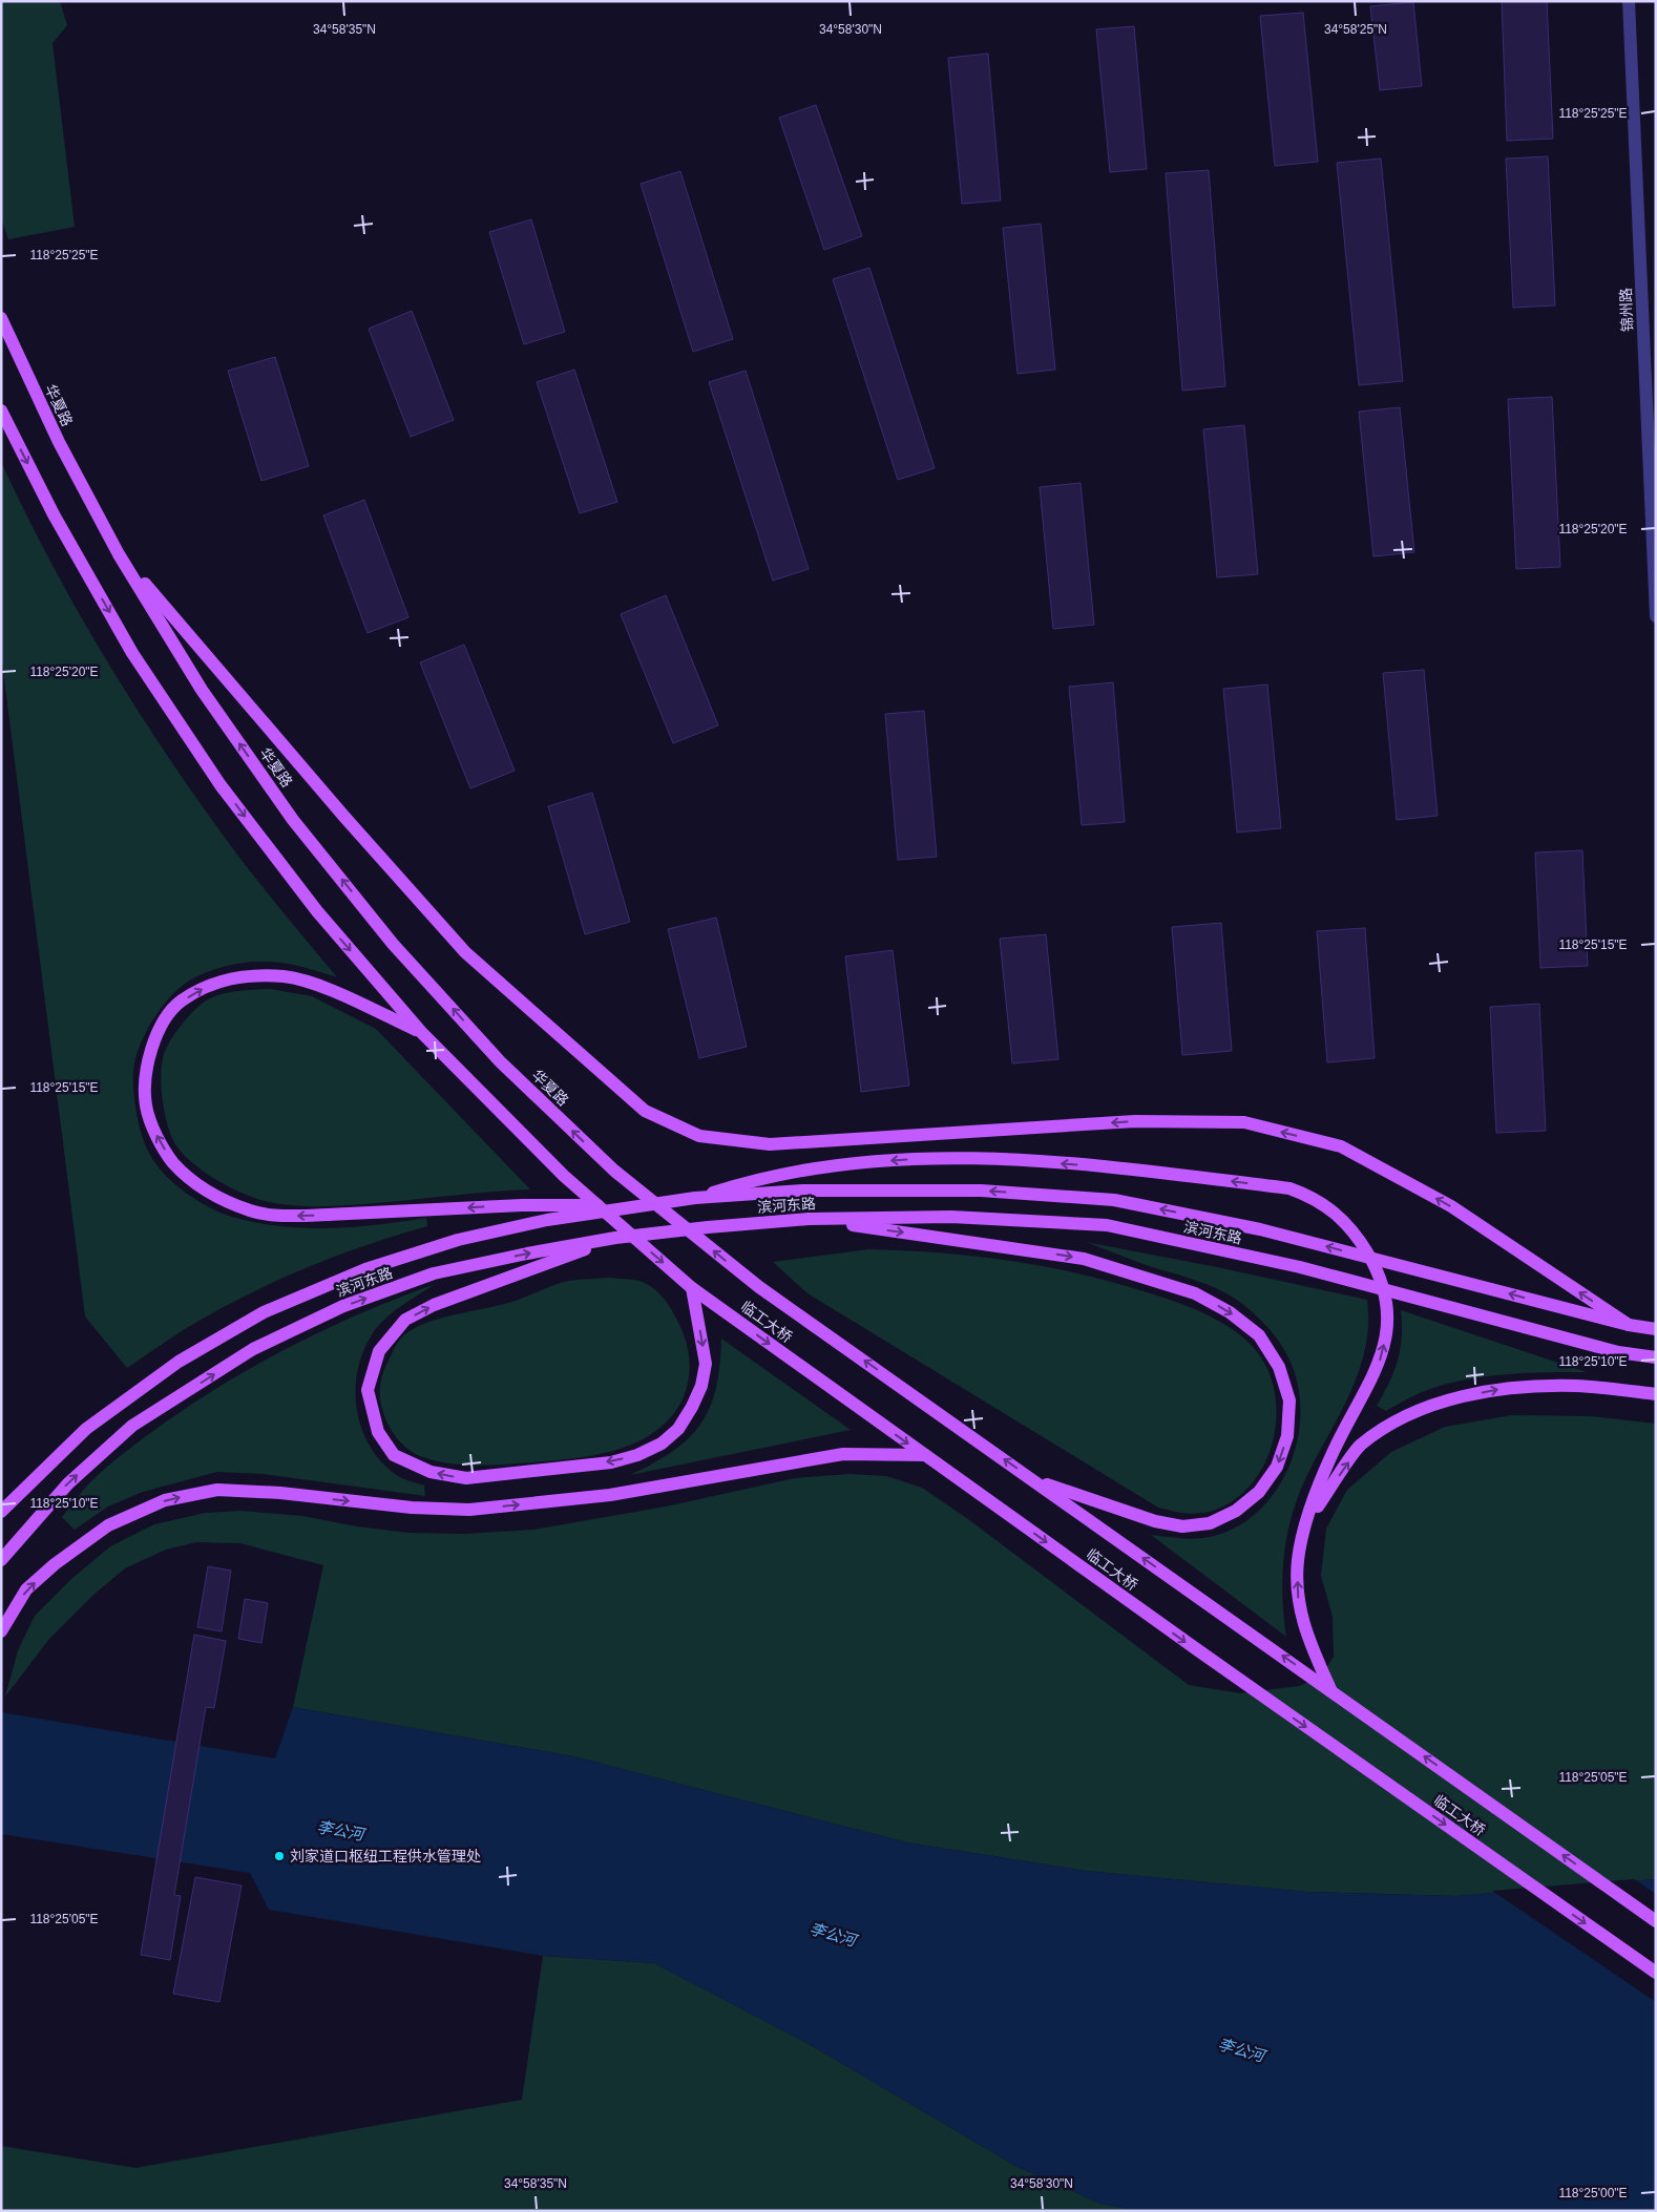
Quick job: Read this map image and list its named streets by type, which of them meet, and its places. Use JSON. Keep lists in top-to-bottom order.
{
  "streets": {
    "main road": ["华夏路", "滨河东路", "临工大桥"],
    "street": ["锦州路"]
  },
  "crossings": [
    ["华夏路", "临工大桥"]
  ],
  "water": ["李公河"],
  "places": ["刘家道口枢纽工程供水管理处"],
  "coordinates": [
    "34°58'35\"N",
    "34°58'30\"N",
    "34°58'25\"N",
    "118°25'25\"E",
    "118°25'20\"E",
    "118°25'15\"E",
    "118°25'10\"E",
    "118°25'05\"E",
    "118°25'00\"E"
  ]
}
